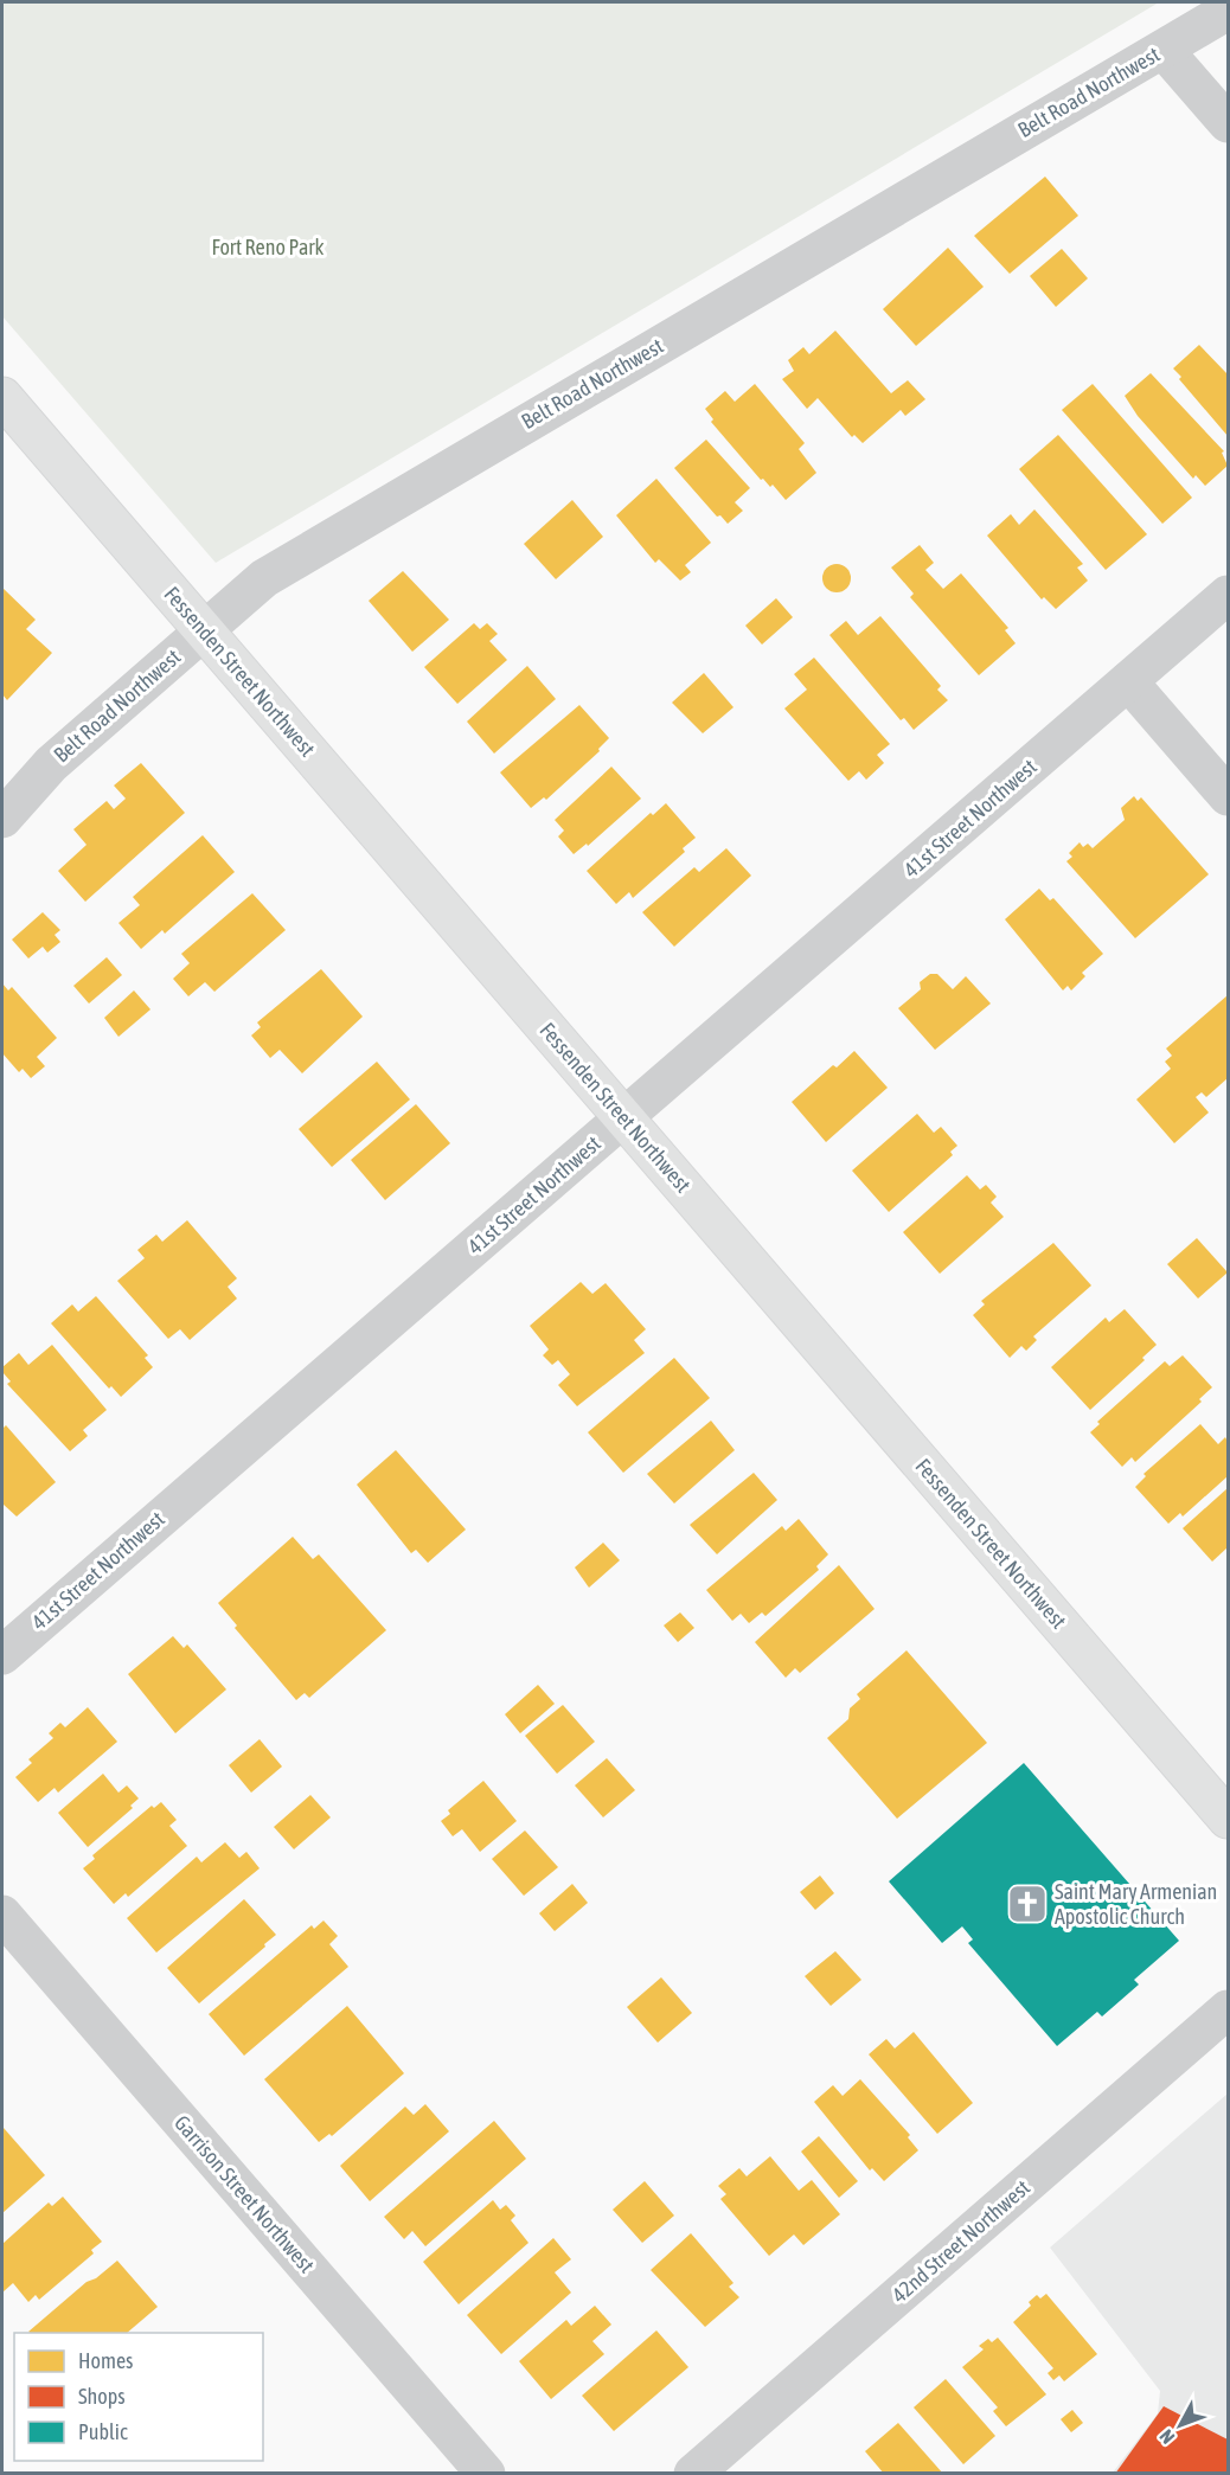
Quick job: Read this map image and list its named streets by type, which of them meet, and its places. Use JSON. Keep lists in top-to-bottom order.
{
  "streets": {
    "street": [
      "Belt Road Northwest",
      "Fessenden Street Northwest",
      "41st Street Northwest",
      "Garrison Street Northwest",
      "42nd Street Northwest"
    ]
  },
  "crossings": [
    ["Belt Road Northwest", "Fessenden Street Northwest"],
    ["Fessenden Street Northwest", "41st Street Northwest"]
  ],
  "parks": ["Fort Reno Park"],
  "places": {
    "church": ["Saint Mary Armenian Apostolic Church"]
  },
  "legend": ["Homes", "Shops", "Public"],
  "north": "bottom left"
}
